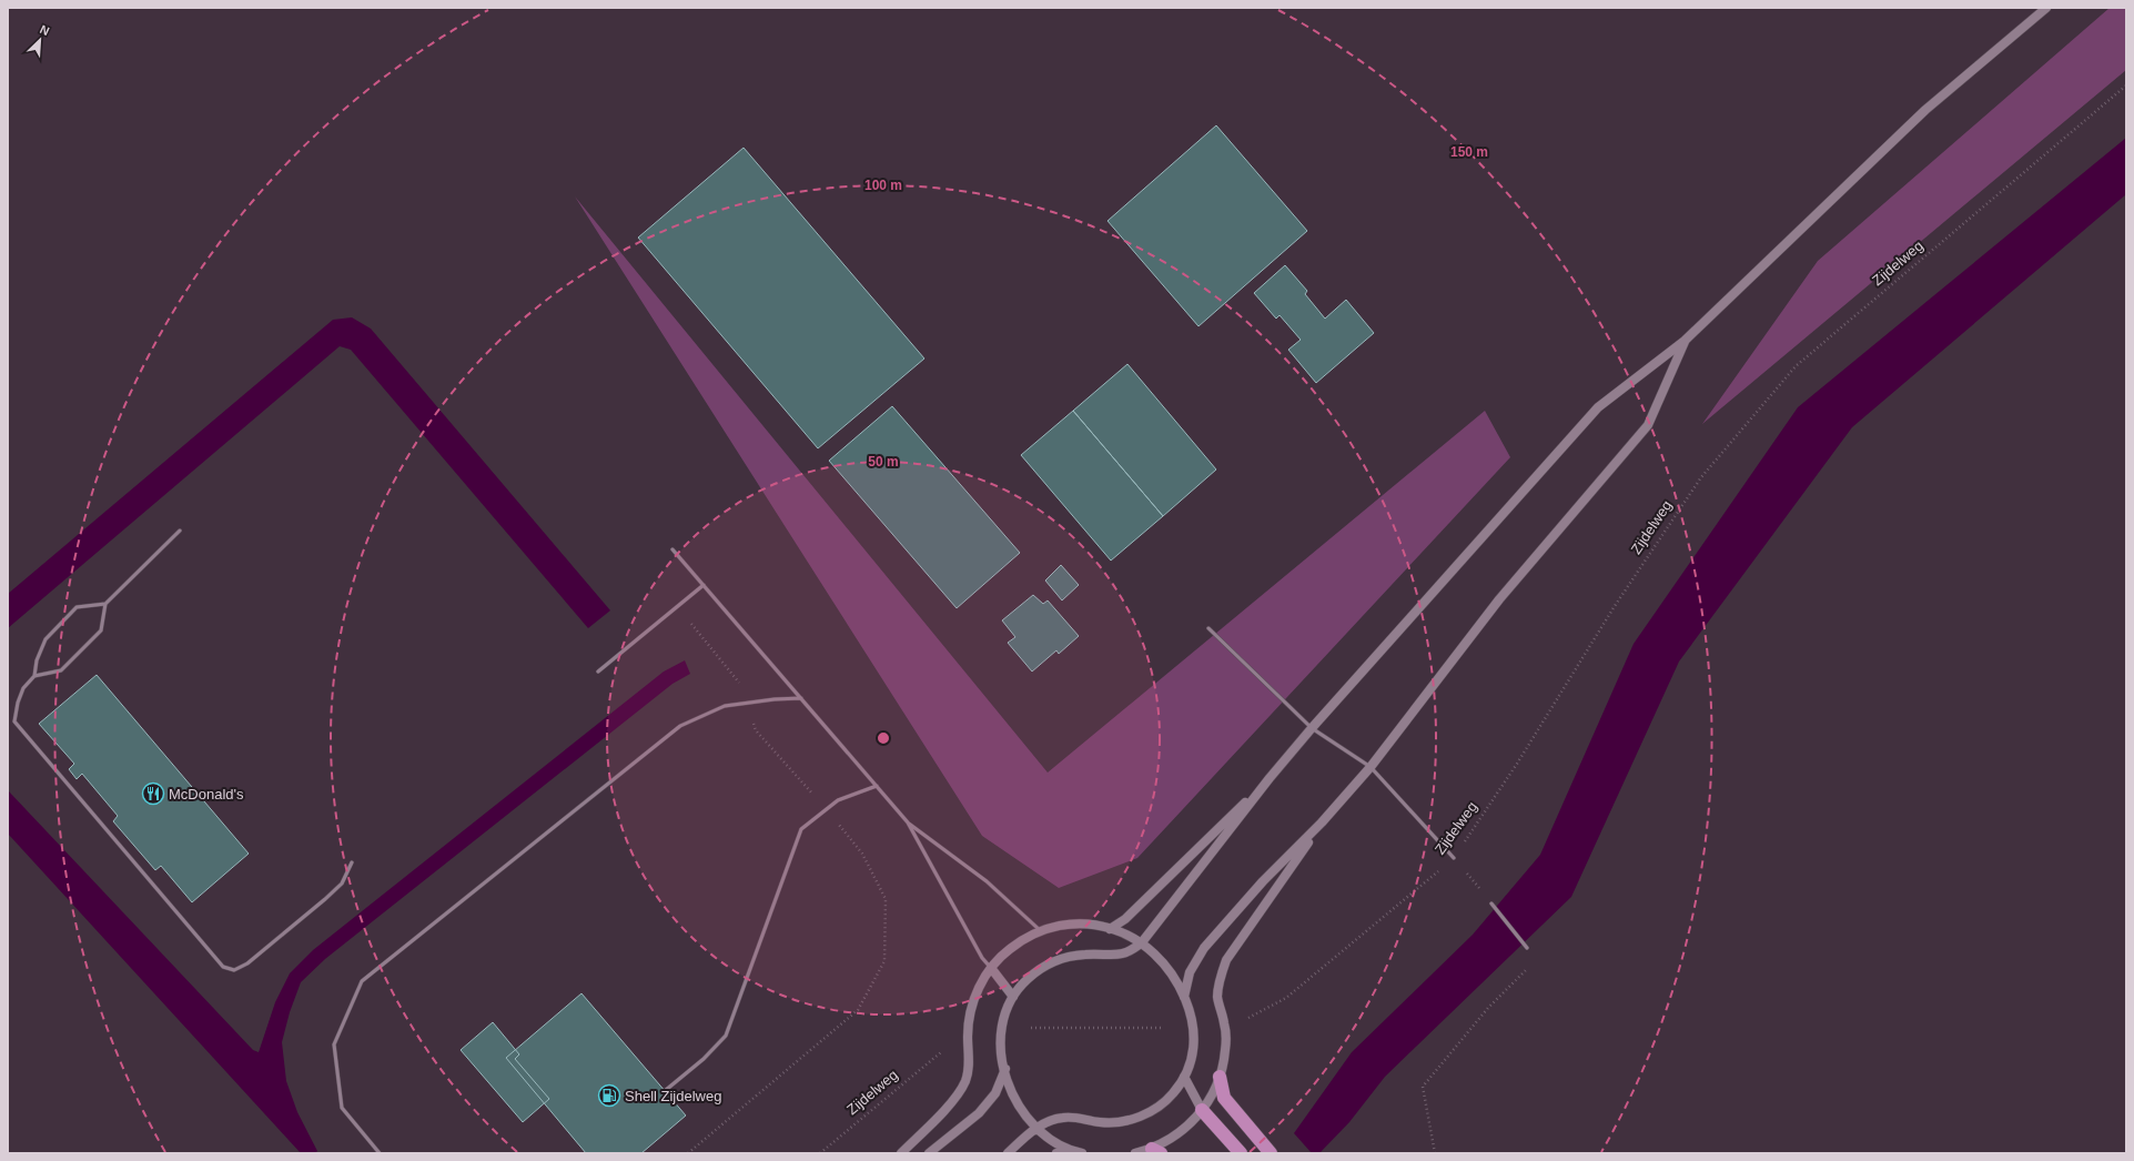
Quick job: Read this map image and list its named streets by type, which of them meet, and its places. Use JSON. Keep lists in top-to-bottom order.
{
  "streets": {
    "path": ["Zijdelweg"]
  },
  "places": {
    "restaurant": ["McDonald's"],
    "fuel station": ["Shell Zijdelweg"]
  },
  "north": "top right",
  "rings": ["150 m", "100 m", "50 m"]
}
